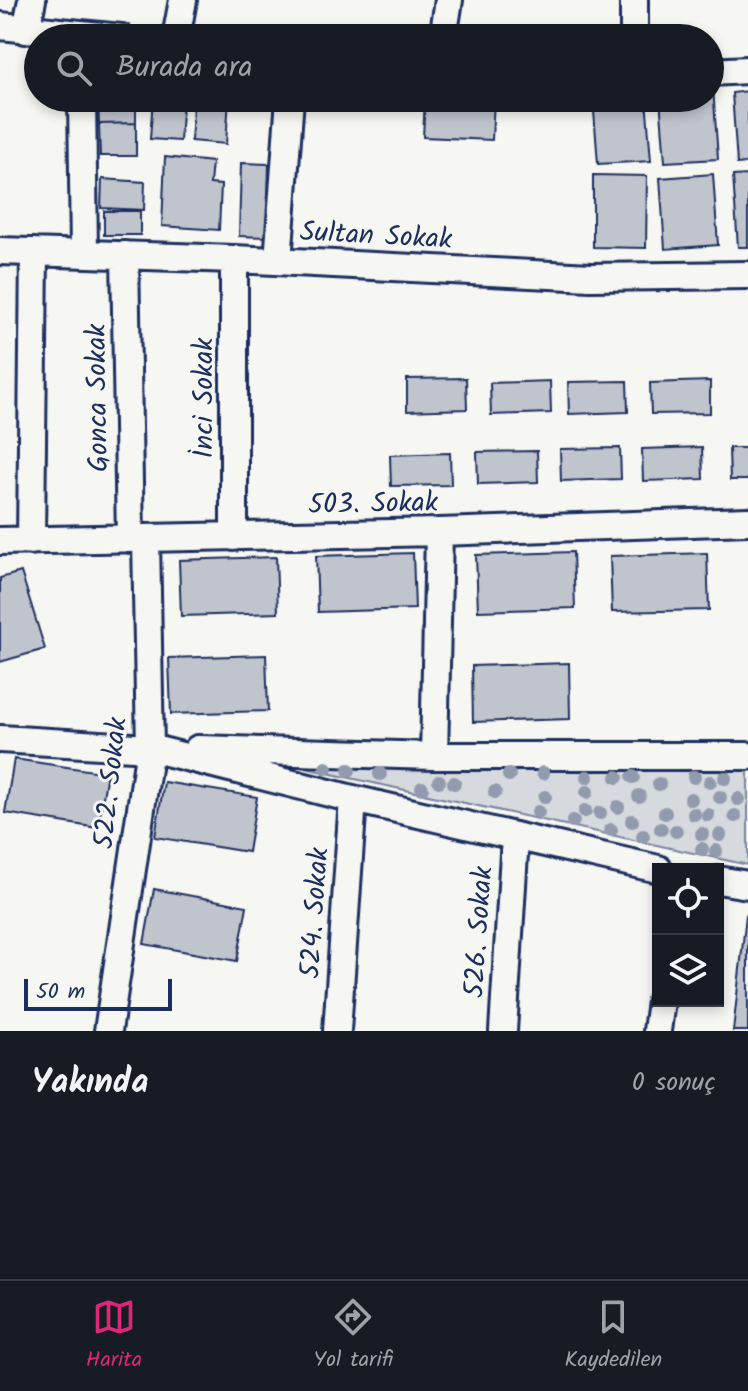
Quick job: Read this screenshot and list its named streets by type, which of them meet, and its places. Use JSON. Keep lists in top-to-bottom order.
{
  "streets": {
    "street": [
      "Sultan Sokak",
      "Gonca Sokak",
      "İnci Sokak",
      "503. Sokak",
      "522. Sokak",
      "524. Sokak",
      "526. Sokak"
    ]
  },
  "crossings": [
    ["Sultan Sokak", "Gonca Sokak"],
    ["Sultan Sokak", "İnci Sokak"],
    ["Gonca Sokak", "503. Sokak"],
    ["Gonca Sokak", "522. Sokak"],
    ["İnci Sokak", "503. Sokak"],
    ["503. Sokak", "522. Sokak"]
  ],
  "scale_bar": "50 m",
  "page": {
    "search": "Burada ara",
    "scale": "50 m",
    "heading": ["Yakında", "0 sonuç"],
    "nav": ["Harita", "Yol tarifi", "Kaydedilen"]
  }
}
